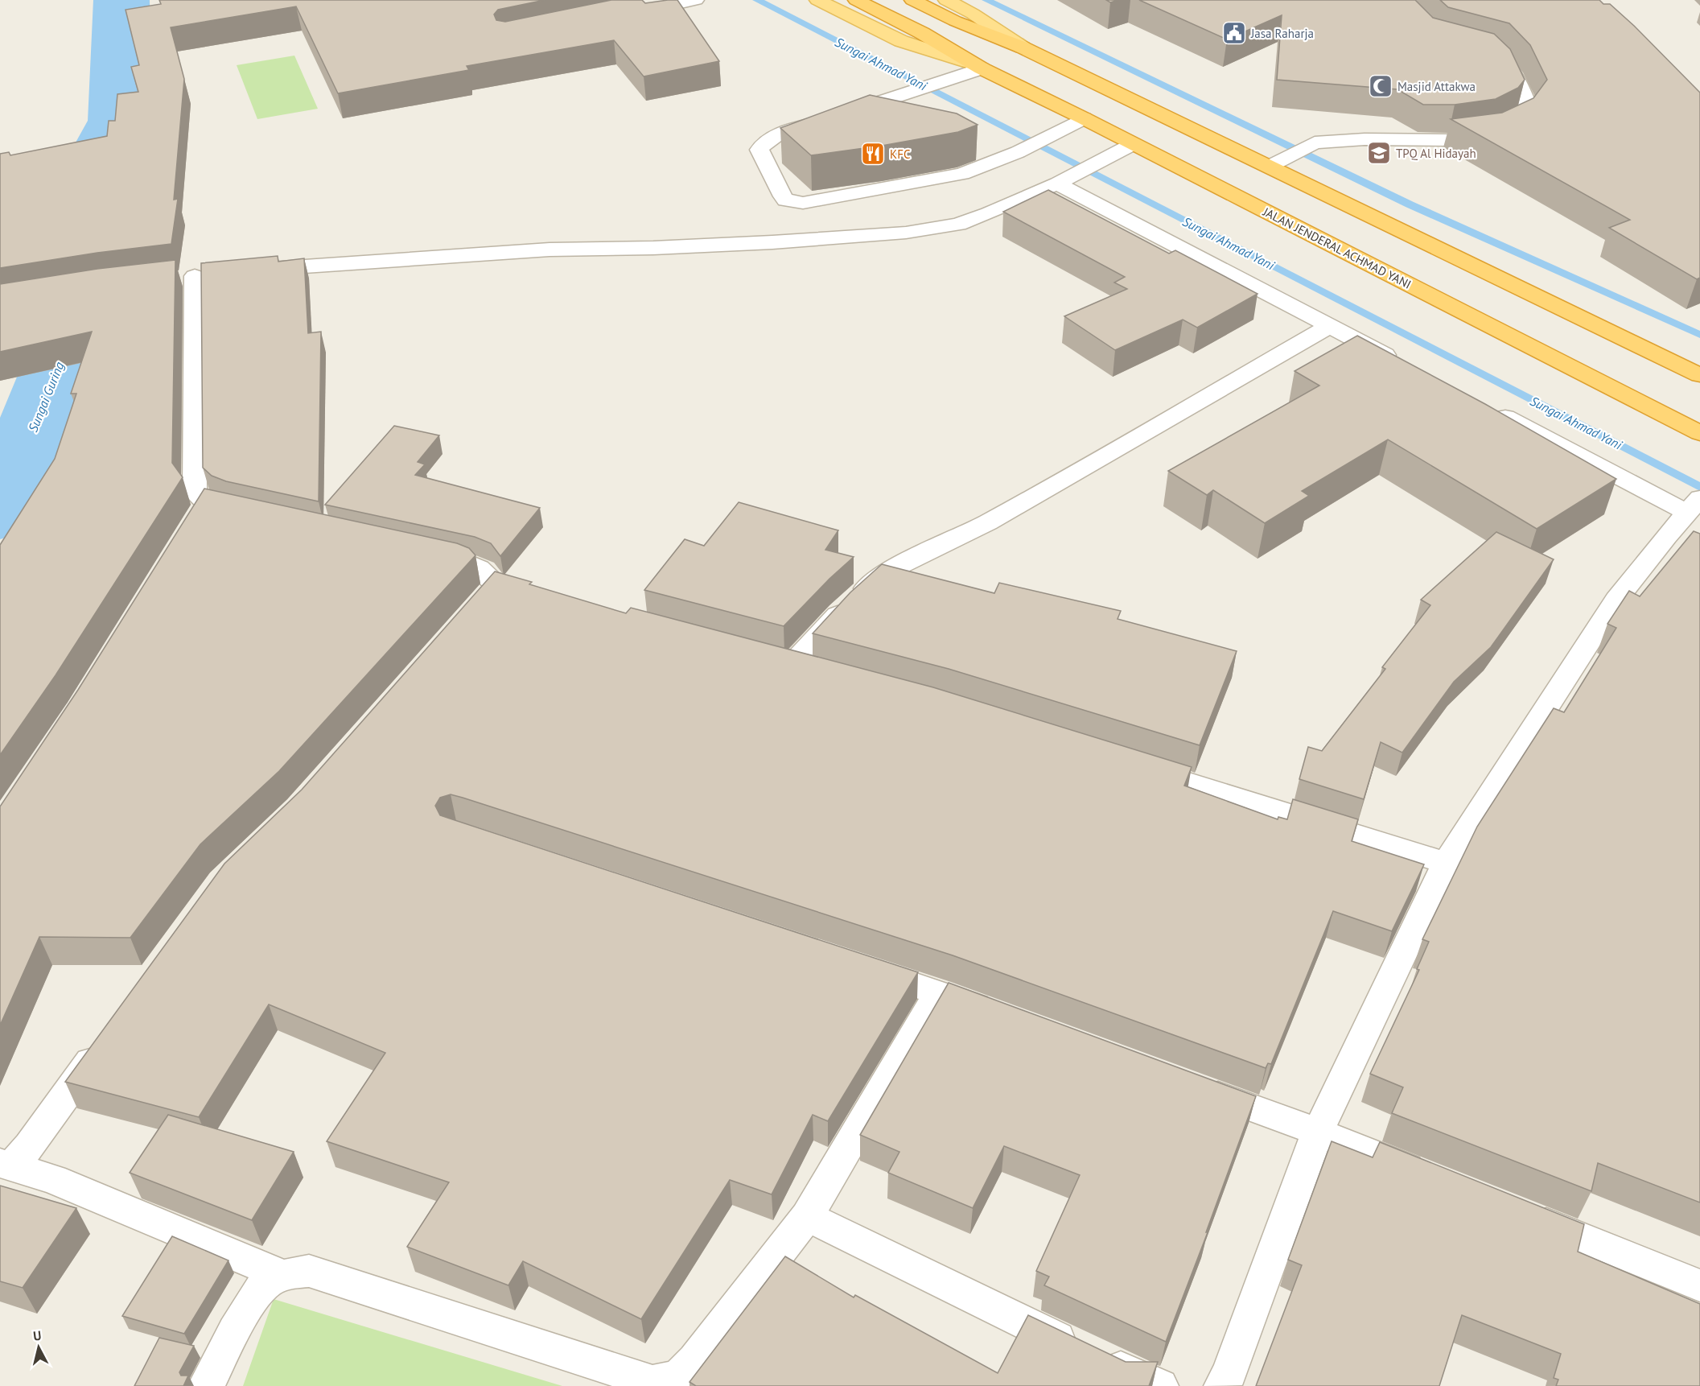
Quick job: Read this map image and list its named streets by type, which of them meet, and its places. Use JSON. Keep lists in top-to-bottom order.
{
  "streets": {
    "highway": ["JALAN JENDERAL ACHMAD YANI"]
  },
  "water": ["Sungai Ahmad Yani", "Sungai Guring"],
  "places": {
    "public building": ["Jasa Raharja"],
    "mosque": ["Masjid Attakwa"],
    "school or university": ["TPQ Al Hidayah"],
    "restaurant": ["KFC"]
  },
  "north": "top"
}
